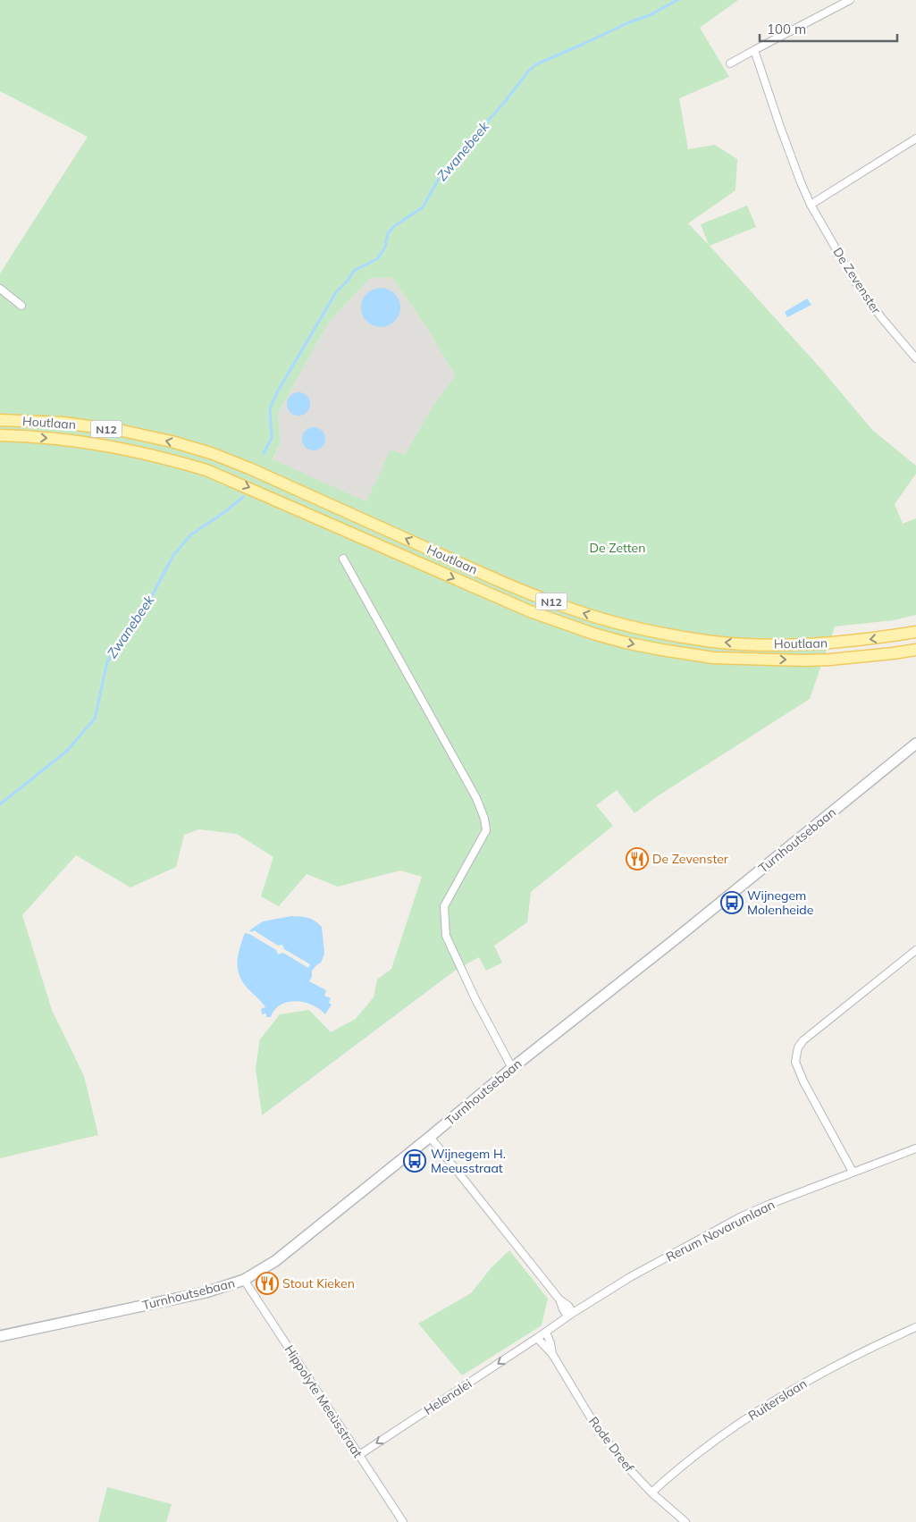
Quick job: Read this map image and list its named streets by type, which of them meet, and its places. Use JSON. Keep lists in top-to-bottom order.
{
  "streets": {
    "main road": ["Houtlaan", "N12", "Turnhoutsebaan"],
    "street": [
      "De Zevenster",
      "Rerum Novarumlaan",
      "Helenalei",
      "Ruiterslaan",
      "Hippolyte Meeùsstraat",
      "Rode Dreef"
    ]
  },
  "crossings": [
    ["Turnhoutsebaan", "Hippolyte Meeùsstraat"],
    ["Rerum Novarumlaan", "Helenalei"],
    ["Rerum Novarumlaan", "Rode Dreef"],
    ["Helenalei", "Hippolyte Meeùsstraat"],
    ["Helenalei", "Rode Dreef"],
    ["Ruiterslaan", "Rode Dreef"]
  ],
  "one_way": ["Helenalei"],
  "water": ["Zwanebeek"],
  "parks": ["De Zetten"],
  "places": {
    "restaurant": ["De Zevenster", "Stout Kieken"],
    "bus stop": ["Wijnegem Molenheide", "Wijnegem H. Meeusstraat"]
  },
  "scale_bar": "100 m"
}
